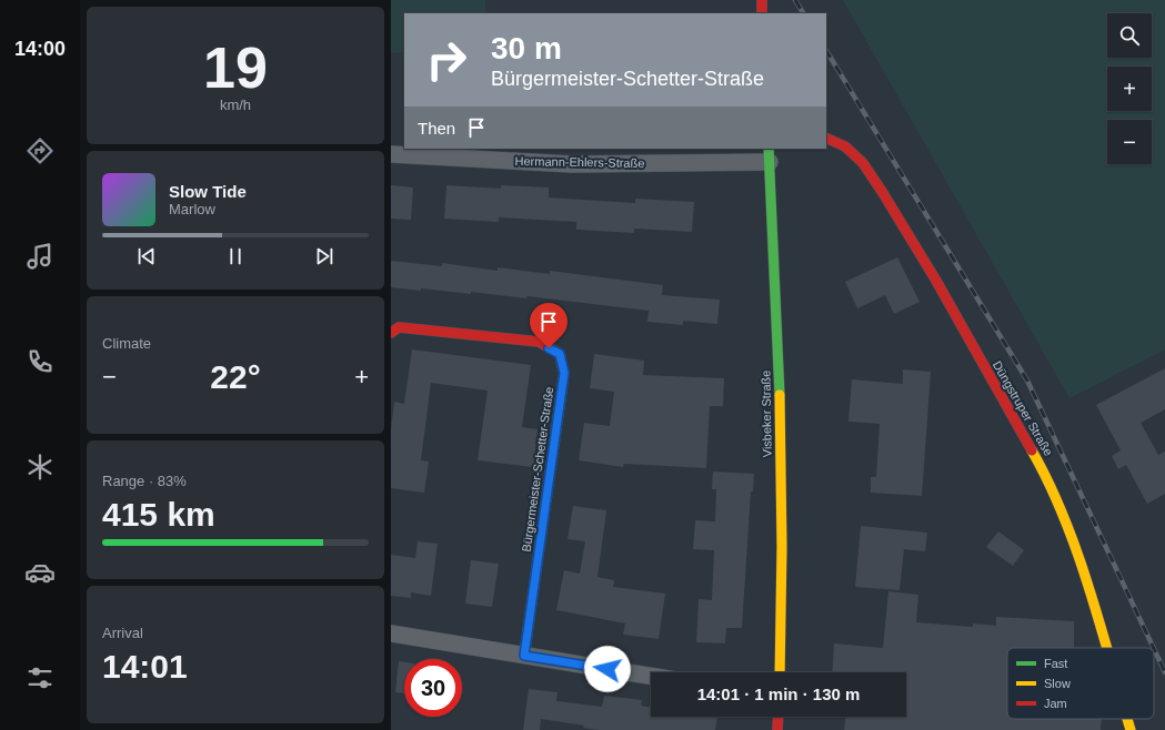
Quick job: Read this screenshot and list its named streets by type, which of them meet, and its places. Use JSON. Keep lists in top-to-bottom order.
{
  "streets": {
    "street": [
      "Hermann-Ehlers-Straße",
      "Düngstruper Straße",
      "Visbeker Straße",
      "Bürgermeister-Schetter-Straße"
    ]
  },
  "crossings": [
    ["Hermann-Ehlers-Straße", "Visbeker Straße"]
  ],
  "legend": ["Fast", "Slow", "Jam"],
  "page": {
    "tabs": "14:00",
    "tile": [
      ["19", "km/h"],
      "Climate",
      ["Range · 83%", "415 km"],
      ["Arrival", "14:01"]
    ],
    "map_buttons": ["+", "−"],
    "turn": ["30 m", "Bürgermeister-Schetter-Straße"],
    "then": "Then",
    "song": ["Slow Tide", "Marlow"],
    "heat": ["−", "22°", "+"],
    "limit": "30",
    "trip": "14:01 · 1 min · 130 m"
  }
}
